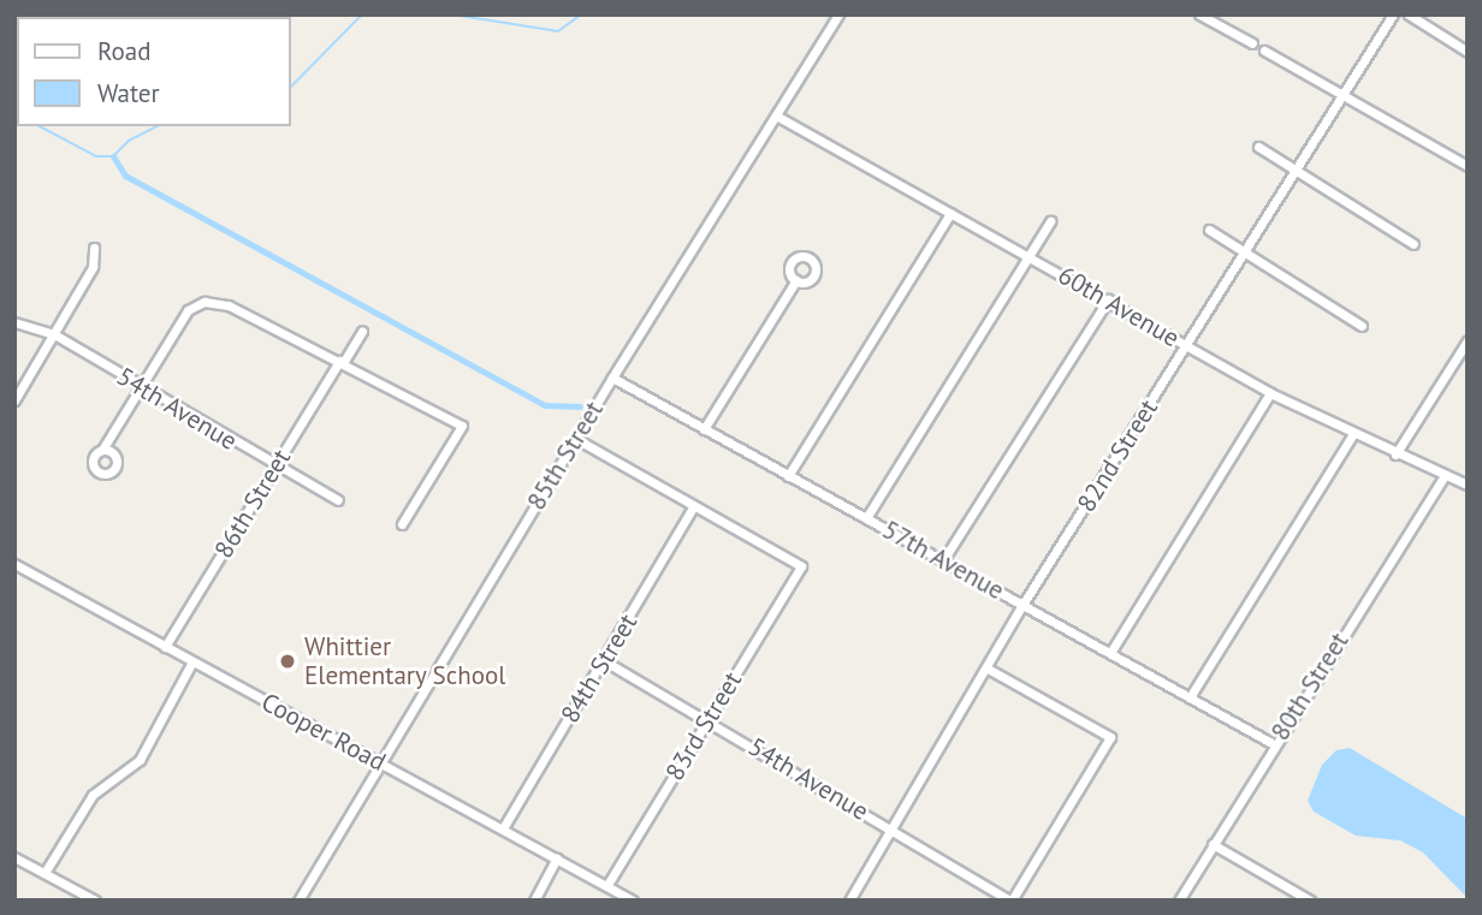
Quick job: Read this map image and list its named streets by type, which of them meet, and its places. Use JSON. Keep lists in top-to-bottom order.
{
  "streets": {
    "street": [
      "60th Avenue",
      "54th Avenue",
      "85th Street",
      "82nd Street",
      "86th Street",
      "57th Avenue",
      "84th Street",
      "80th Street",
      "83rd Street",
      "Cooper Road"
    ]
  },
  "crossings": [
    ["60th Avenue", "85th Street"],
    ["60th Avenue", "82nd Street"],
    ["60th Avenue", "80th Street"],
    ["54th Avenue", "82nd Street"],
    ["54th Avenue", "86th Street"],
    ["54th Avenue", "84th Street"],
    ["54th Avenue", "83rd Street"],
    ["85th Street", "57th Avenue"],
    ["85th Street", "Cooper Road"],
    ["82nd Street", "57th Avenue"],
    ["86th Street", "Cooper Road"],
    ["57th Avenue", "80th Street"],
    ["84th Street", "83rd Street"],
    ["84th Street", "Cooper Road"],
    ["83rd Street", "Cooper Road"]
  ],
  "places": ["Whittier Elementary School"],
  "legend": ["Road", "Water"]
}
